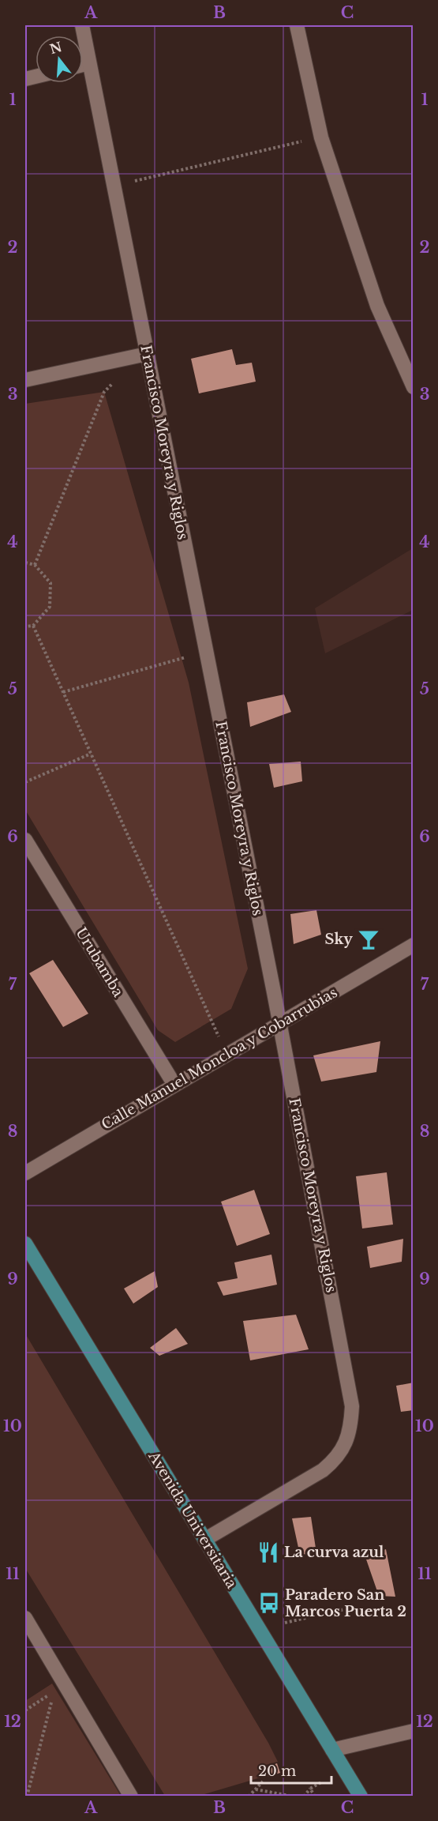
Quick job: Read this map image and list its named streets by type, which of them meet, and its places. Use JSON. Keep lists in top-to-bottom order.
{
  "streets": {
    "main road": ["Avenida Universitaria"],
    "street": ["Francisco Moreyra y Riglos", "Urubamba", "Calle Manuel Moncloa y Cobarrubias"]
  },
  "crossings": [
    ["Francisco Moreyra y Riglos", "Calle Manuel Moncloa y Cobarrubias"],
    ["Francisco Moreyra y Riglos", "Avenida Universitaria"],
    ["Urubamba", "Calle Manuel Moncloa y Cobarrubias"]
  ],
  "places": {
    "bar": ["Sky"],
    "restaurant": ["La curva azul"],
    "bus stop": ["Paradero San Marcos Puerta 2"]
  },
  "scale_bar": "20 m",
  "north": "top",
  "grid": {
    "columns": ["A", "B", "C"],
    "rows": [
      "1",
      "2",
      "3",
      "4",
      "5",
      "6",
      "7",
      "8",
      "9",
      "10",
      "11",
      "12"
    ]
  }
}
